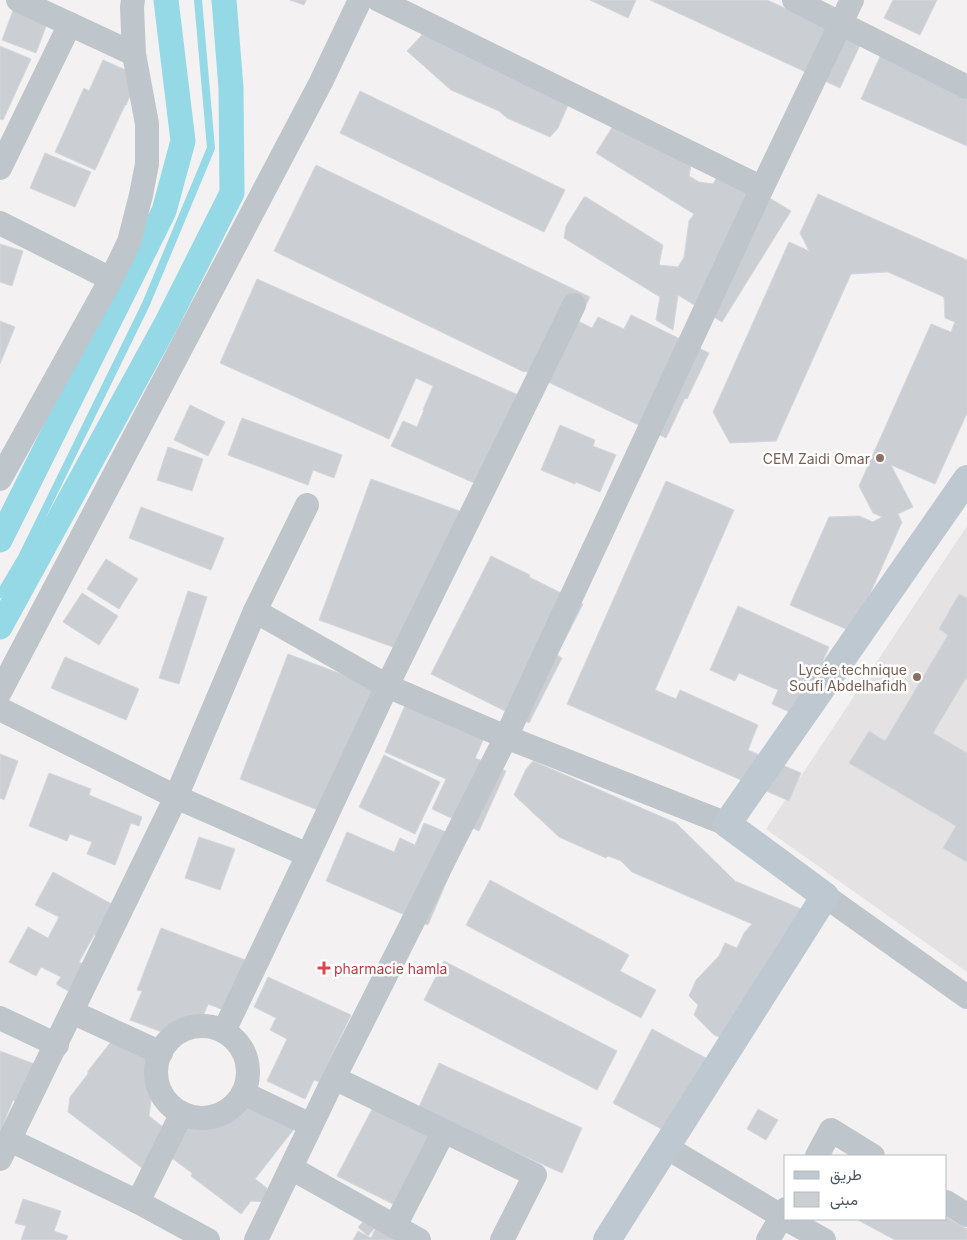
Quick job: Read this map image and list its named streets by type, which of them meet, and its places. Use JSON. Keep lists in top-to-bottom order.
{
  "places": {
    "other": ["CEM Zaidi Omar", "Lycée technique Soufi Abdelhafidh"],
    "health": ["pharmacie hamla"]
  },
  "legend": ["طريق", "مبنى"]
}
